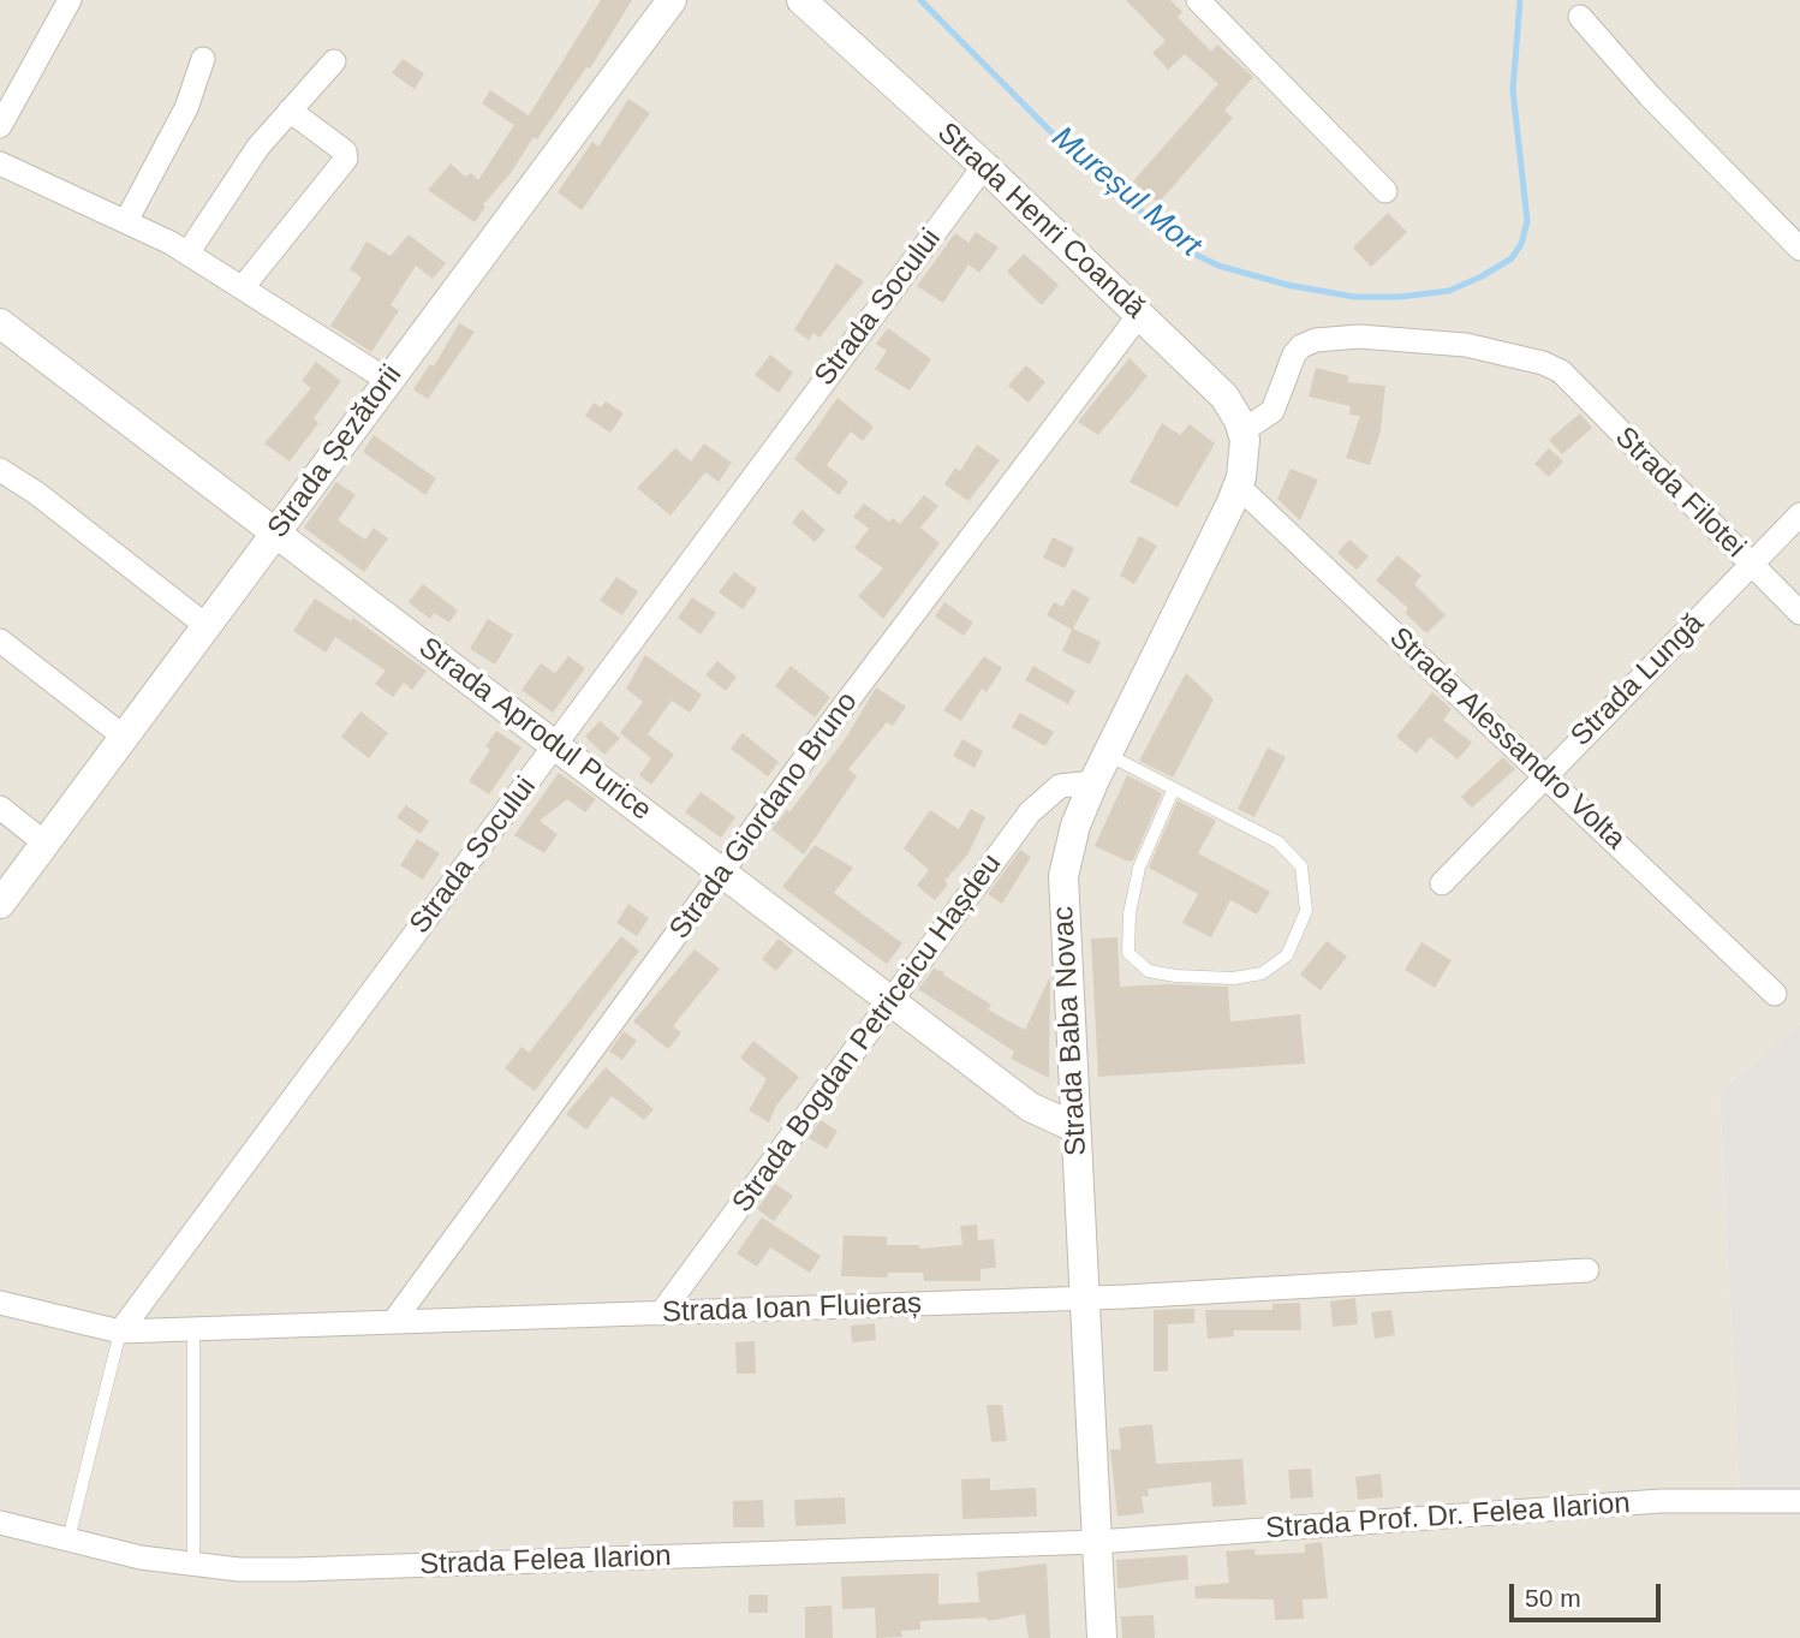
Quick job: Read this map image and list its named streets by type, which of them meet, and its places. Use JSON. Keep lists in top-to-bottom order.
{
  "streets": {
    "street": [
      "Strada Henri Coandă",
      "Strada Socului",
      "Strada Șezătorii",
      "Strada Filotei",
      "Strada Lungă",
      "Strada Aprodul Purice",
      "Strada Alessandro Volta",
      "Strada Giordano Bruno",
      "Strada Baba Novac",
      "Strada Bogdan Petriceicu Hașdeu",
      "Strada Ioan Fluieraș",
      "Strada Prof. Dr. Felea Ilarion",
      "Strada Felea Ilarion"
    ]
  },
  "crossings": [
    ["Strada Henri Coandă", "Strada Socului"],
    ["Strada Henri Coandă", "Strada Filotei"],
    ["Strada Henri Coandă", "Strada Giordano Bruno"],
    ["Strada Socului", "Strada Aprodul Purice"],
    ["Strada Socului", "Strada Ioan Fluieraș"],
    ["Strada Socului", "Strada Felea Ilarion"],
    ["Strada Șezătorii", "Strada Aprodul Purice"],
    ["Strada Filotei", "Strada Lungă"],
    ["Strada Lungă", "Strada Alessandro Volta"],
    ["Strada Aprodul Purice", "Strada Giordano Bruno"],
    ["Strada Aprodul Purice", "Strada Baba Novac"],
    ["Strada Aprodul Purice", "Strada Bogdan Petriceicu Hașdeu"],
    ["Strada Alessandro Volta", "Strada Baba Novac"],
    ["Strada Giordano Bruno", "Strada Ioan Fluieraș"],
    ["Strada Baba Novac", "Strada Bogdan Petriceicu Hașdeu"],
    ["Strada Baba Novac", "Strada Ioan Fluieraș"],
    ["Strada Baba Novac", "Strada Prof. Dr. Felea Ilarion"],
    ["Strada Baba Novac", "Strada Felea Ilarion"],
    ["Strada Bogdan Petriceicu Hașdeu", "Strada Ioan Fluieraș"],
    ["Strada Prof. Dr. Felea Ilarion", "Strada Felea Ilarion"]
  ],
  "water": ["Mureșul Mort"],
  "scale_bar": "50 m"
}
